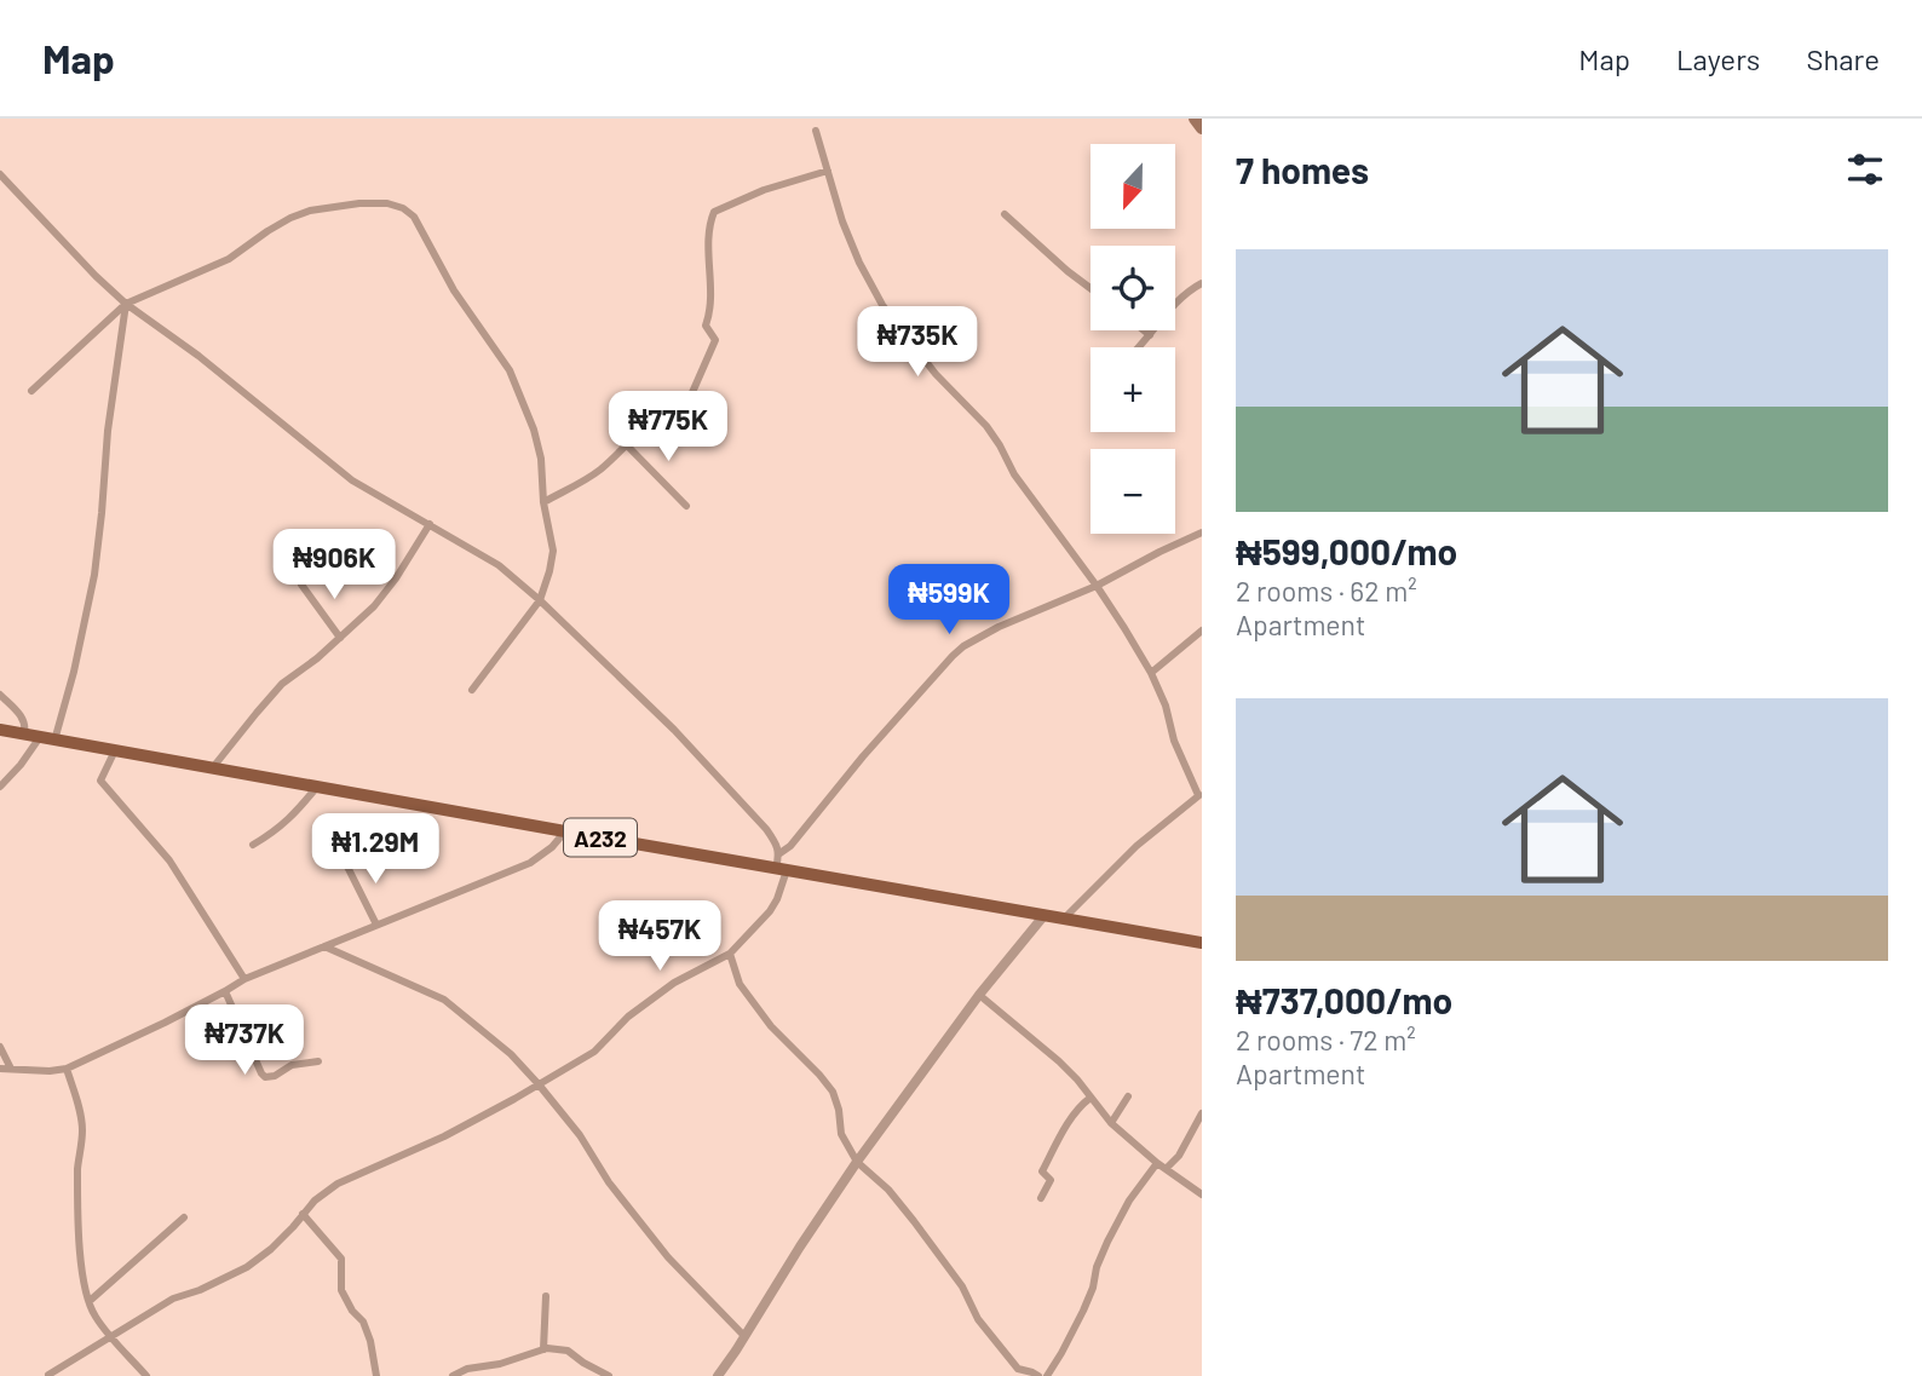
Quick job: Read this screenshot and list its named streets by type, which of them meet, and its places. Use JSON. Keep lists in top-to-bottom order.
{
  "streets": {
    "main road": ["A232"]
  },
  "north": "bottom",
  "page": {
    "header": "Map",
    "nav": ["Map", "Layers", "Share"],
    "heading": "7 homes",
    "map_buttons": ["+", "−"],
    "list": [
      {
        "name": "₦599,000/mo",
        "note": "2 rooms · 62 m² · Apartment"
      },
      {
        "name": "₦737,000/mo",
        "note": "2 rooms · 72 m² · Apartment"
      }
    ],
    "price": [
      "₦735K",
      "₦775K",
      "₦906K",
      "₦599K",
      "₦1.29M",
      "₦457K",
      "₦737K"
    ]
  }
}
